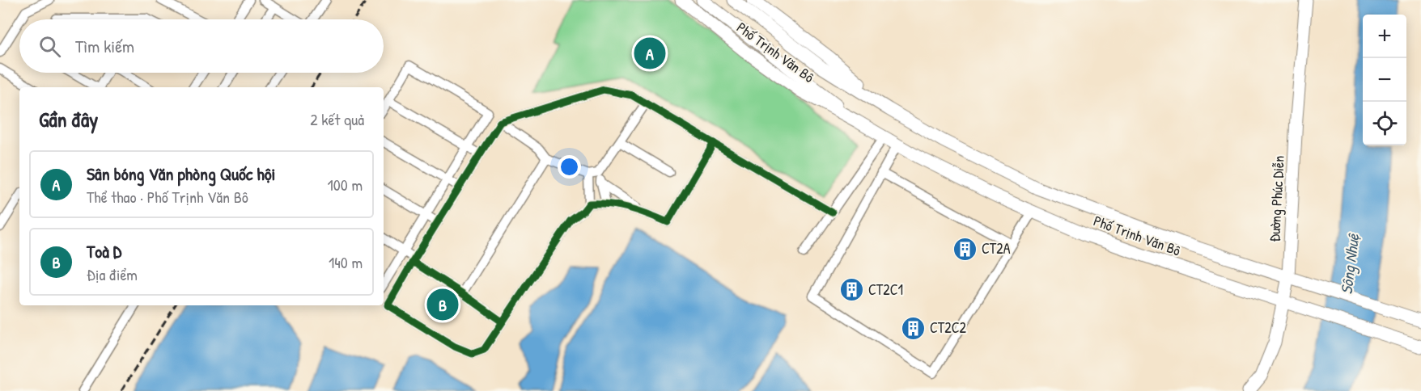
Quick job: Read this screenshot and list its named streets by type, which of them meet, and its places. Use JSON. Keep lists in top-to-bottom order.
{
  "streets": {
    "main road": ["Phố Trịnh Văn Bô", "Đường Phúc Diễn"]
  },
  "crossings": [
    ["Phố Trịnh Văn Bô", "Đường Phúc Diễn"]
  ],
  "water": ["Sông Nhuệ"],
  "places": {
    "building": ["CT2A", "CT2C1", "CT2C2"]
  },
  "page": {
    "map_buttons": ["+", "−"],
    "search": "Tìm kiếm",
    "pins": ["A", "B"],
    "heading": ["Gần đây", "2 kết quả"],
    "list": [
      {
        "mark": "A",
        "name": "Sân bóng Văn phòng Quốc hội",
        "note": "Thể thao · Phố Trịnh Văn Bô",
        "value": "100 m"
      },
      {
        "mark": "B",
        "name": "Toà D",
        "note": "Địa điểm",
        "value": "140 m"
      }
    ]
  }
}
